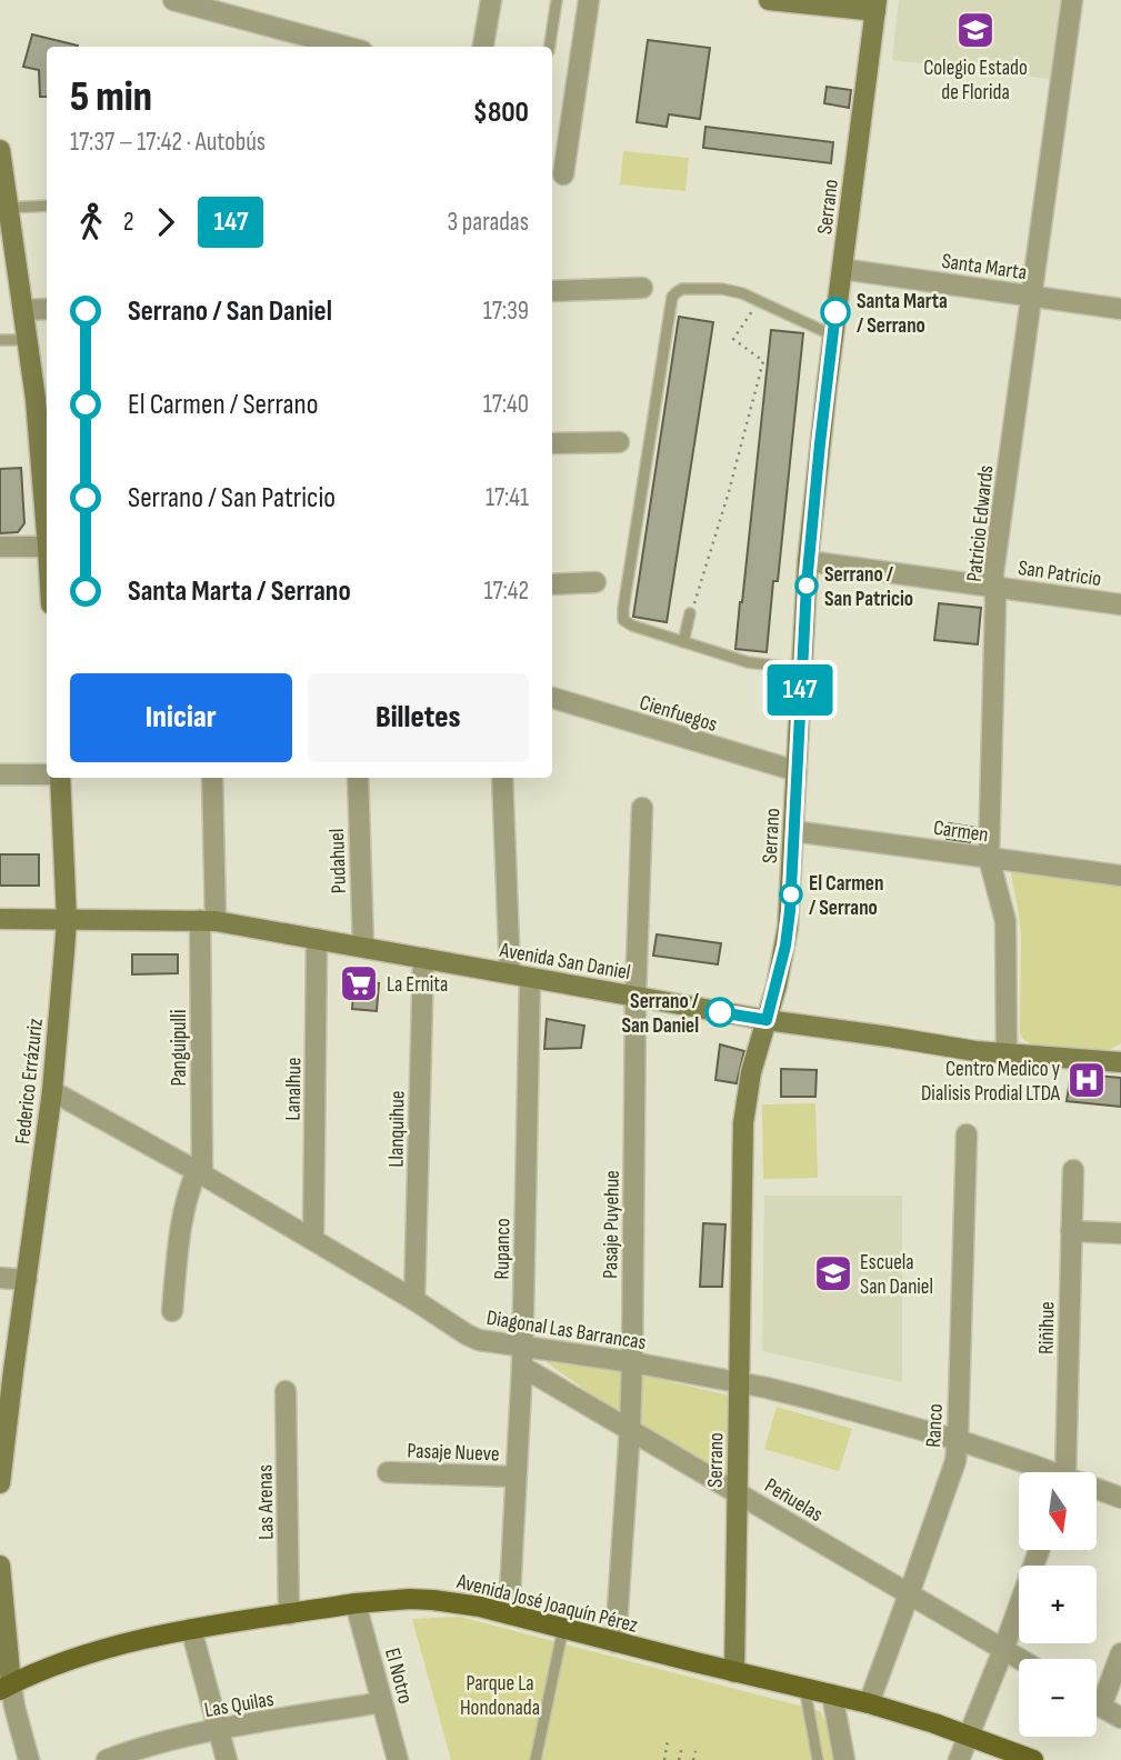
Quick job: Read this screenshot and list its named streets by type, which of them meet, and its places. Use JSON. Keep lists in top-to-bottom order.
{
  "streets": {
    "main road": ["Avenida José Joaquín Pérez"],
    "street": [
      "Serrano",
      "Santa Marta",
      "Patricio Edwards",
      "San Patricio",
      "Cienfuegos",
      "Carmen",
      "Pudahuel",
      "Avenida San Daniel",
      "Panguipulli",
      "Federico Errázuriz",
      "Lanalhue",
      "Llanquihue",
      "Pasaje Puyehue",
      "Rupanco",
      "Riñihue",
      "Diagonal Las Barrancas",
      "Ranco",
      "Pasaje Nueve",
      "Peñuelas",
      "Las Arenas",
      "El Notro",
      "Las Quilas"
    ]
  },
  "crossings": [
    ["Serrano", "Santa Marta"],
    ["Serrano", "San Patricio"],
    ["Serrano", "Cienfuegos"],
    ["Serrano", "Carmen"],
    ["Serrano", "Avenida San Daniel"],
    ["Serrano", "Diagonal Las Barrancas"],
    ["Serrano", "Peñuelas"],
    ["Serrano", "Avenida José Joaquín Pérez"],
    ["Santa Marta", "Patricio Edwards"],
    ["Patricio Edwards", "San Patricio"],
    ["Patricio Edwards", "Carmen"],
    ["Patricio Edwards", "Avenida San Daniel"],
    ["Pudahuel", "Avenida San Daniel"],
    ["Avenida San Daniel", "Panguipulli"],
    ["Avenida San Daniel", "Federico Errázuriz"],
    ["Avenida San Daniel", "Lanalhue"],
    ["Avenida San Daniel", "Llanquihue"],
    ["Avenida San Daniel", "Pasaje Puyehue"],
    ["Avenida San Daniel", "Rupanco"],
    ["Panguipulli", "Diagonal Las Barrancas"],
    ["Federico Errázuriz", "Diagonal Las Barrancas"],
    ["Lanalhue", "Diagonal Las Barrancas"],
    ["Llanquihue", "Diagonal Las Barrancas"],
    ["Pasaje Puyehue", "Diagonal Las Barrancas"],
    ["Pasaje Puyehue", "Peñuelas"],
    ["Pasaje Puyehue", "Avenida José Joaquín Pérez"],
    ["Rupanco", "Diagonal Las Barrancas"],
    ["Rupanco", "Pasaje Nueve"],
    ["Rupanco", "Peñuelas"],
    ["Rupanco", "Avenida José Joaquín Pérez"],
    ["Diagonal Las Barrancas", "Ranco"],
    ["Diagonal Las Barrancas", "Peñuelas"],
    ["Ranco", "Peñuelas"],
    ["Ranco", "Avenida José Joaquín Pérez"],
    ["Las Arenas", "Avenida José Joaquín Pérez"],
    ["Avenida José Joaquín Pérez", "El Notro"],
    ["El Notro", "Las Quilas"]
  ],
  "parks": ["Parque La Hondonada"],
  "places": {
    "school or university": ["Colegio Estado de Florida", "Escuela San Daniel"],
    "other": [
      "Santa Marta / Serrano",
      "Serrano / San Patricio",
      "El Carmen / Serrano",
      "Serrano / San Daniel"
    ],
    "supermarket": ["La Ernita"],
    "hospital": ["Centro Medico y Dialisis Prodial LTDA"]
  },
  "lines": ["bus line 147"],
  "north": "bottom",
  "page": {
    "on_map": "147",
    "heading": ["5 min", "17:37 – 17:42 · Autobús", "$800"],
    "legs": ["2", "147", "3 paradas"],
    "list": [
      {
        "name": "Serrano / San Daniel",
        "value": "17:39"
      },
      {
        "name": "El Carmen / Serrano",
        "value": "17:40"
      },
      {
        "name": "Serrano / San Patricio",
        "value": "17:41"
      },
      {
        "name": "Santa Marta / Serrano",
        "value": "17:42"
      }
    ],
    "buttons": ["Iniciar", "Billetes"],
    "map_buttons": ["+", "−"]
  }
}
